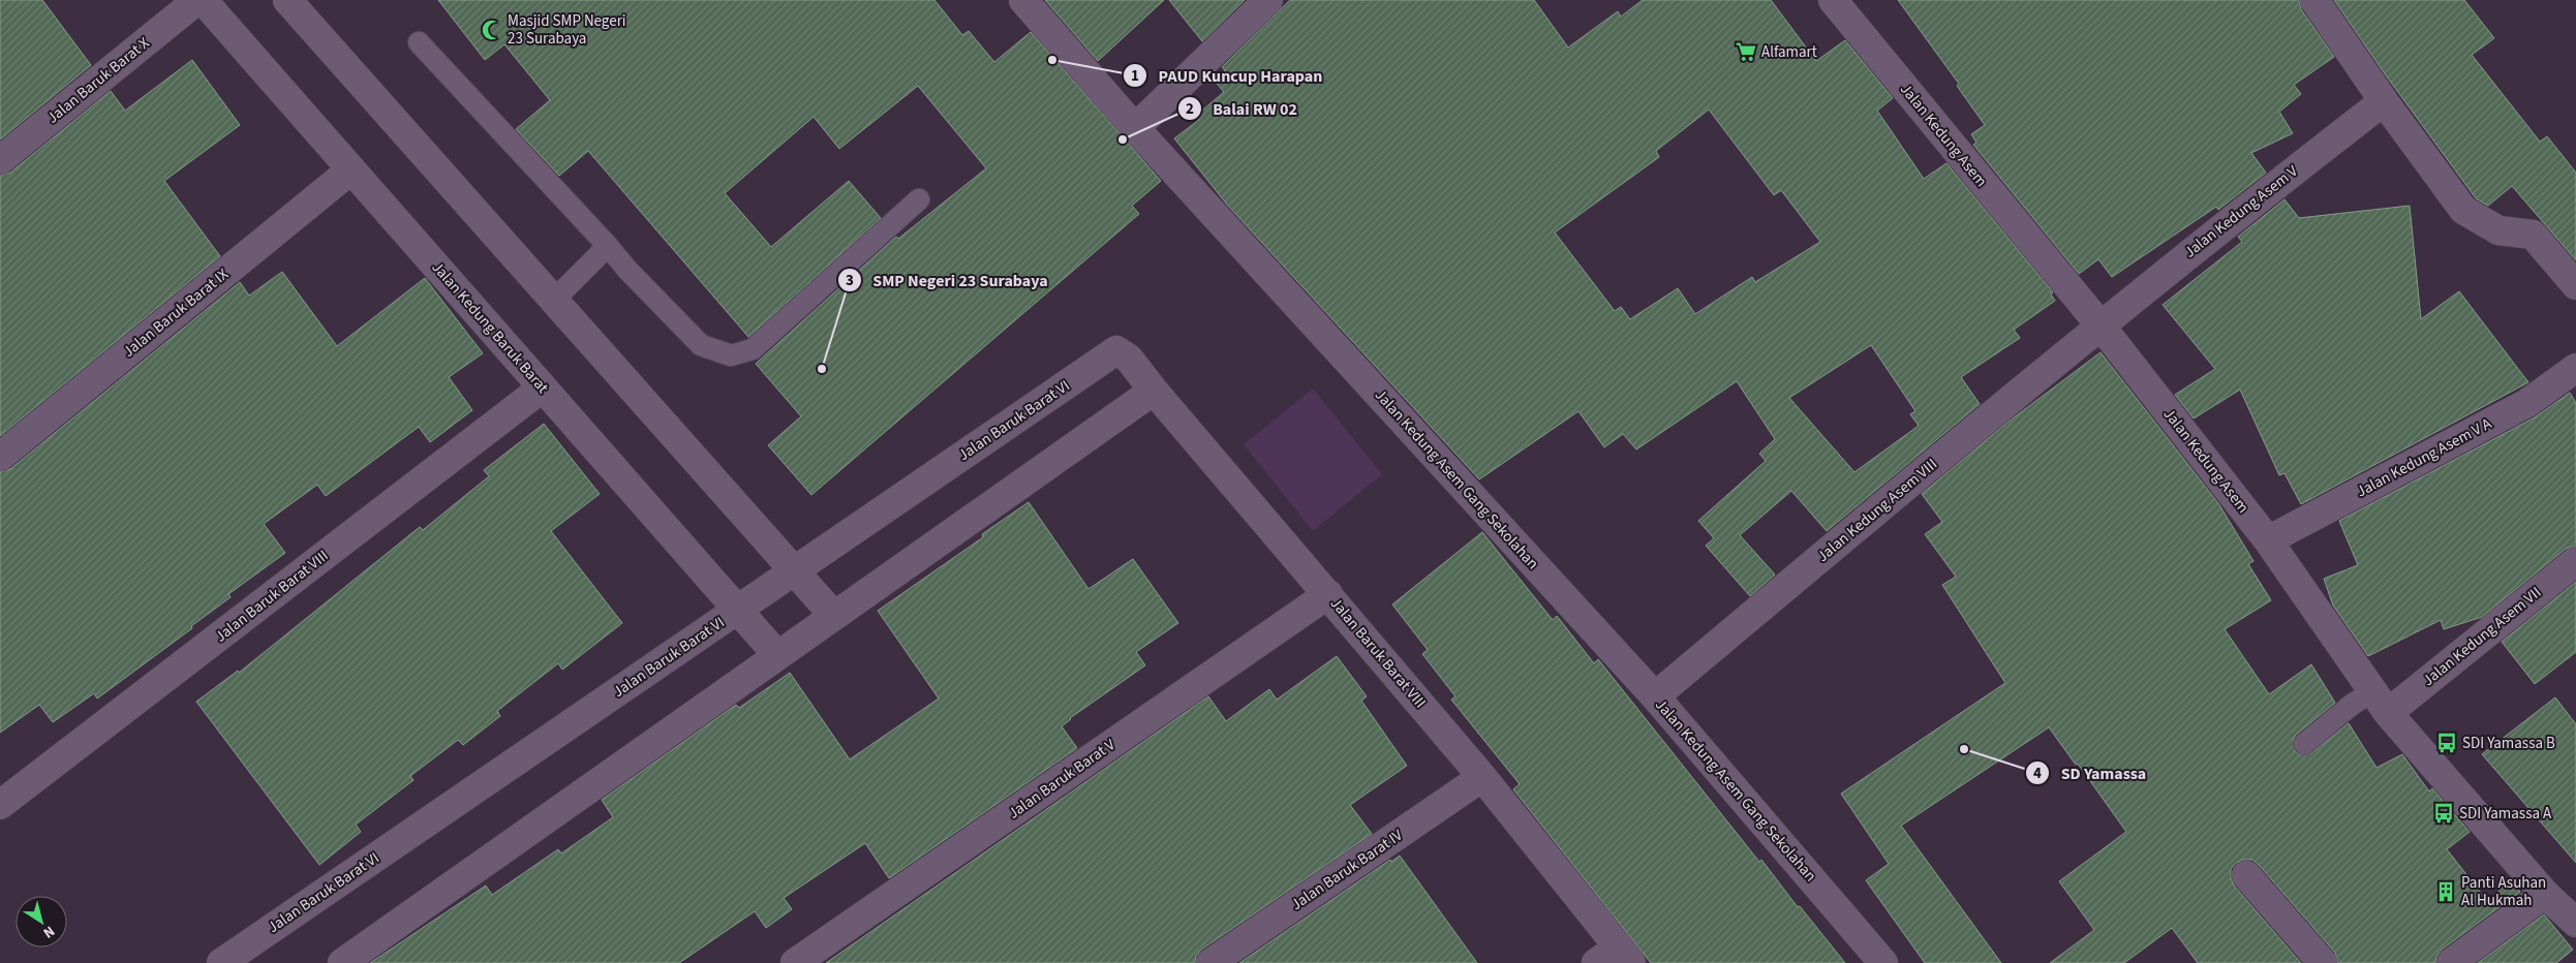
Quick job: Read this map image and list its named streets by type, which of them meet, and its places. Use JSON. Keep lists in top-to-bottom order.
{
  "streets": {
    "street": [
      "Jalan Baruk Barat X",
      "Jalan Kedung Asem",
      "Jalan Kedung Asem V",
      "Jalan Baruk Barat IX",
      "Jalan Kedung Baruk Barat",
      "Jalan Baruk Barat VI",
      "Jalan Kedung Asem V A",
      "Jalan Kedung Asem Gang Sekolahan",
      "Jalan Kedung Asem VIII",
      "Jalan Baruk Barat VIII",
      "Jalan Kedung Asem VII",
      "Jalan Baruk Barat V",
      "Jalan Baruk Barat IV"
    ]
  },
  "crossings": [
    ["Jalan Kedung Asem", "Jalan Kedung Asem V"],
    ["Jalan Kedung Asem", "Jalan Kedung Asem V A"],
    ["Jalan Kedung Asem", "Jalan Kedung Asem VIII"],
    ["Jalan Kedung Asem", "Jalan Kedung Asem VII"],
    ["Jalan Kedung Asem V", "Jalan Kedung Asem VIII"],
    ["Jalan Baruk Barat IX", "Jalan Kedung Baruk Barat"],
    ["Jalan Kedung Baruk Barat", "Jalan Baruk Barat VI"],
    ["Jalan Kedung Baruk Barat", "Jalan Baruk Barat VIII"],
    ["Jalan Baruk Barat VI", "Jalan Baruk Barat VIII"],
    ["Jalan Kedung Asem Gang Sekolahan", "Jalan Kedung Asem VIII"],
    ["Jalan Baruk Barat VIII", "Jalan Baruk Barat V"],
    ["Jalan Baruk Barat VIII", "Jalan Baruk Barat IV"]
  ],
  "places": {
    "mosque": ["Masjid SMP Negeri 23 Surabaya"],
    "supermarket": ["Alfamart"],
    "other": [
      "PAUD Kuncup Harapan",
      "Balai RW 02",
      "SMP Negeri 23 Surabaya",
      "SD Yamassa"
    ],
    "bus stop": ["SDI Yamassa B", "SDI Yamassa A"],
    "building": ["Panti Asuhan Al Hukmah"]
  },
  "north": "bottom right"
}
